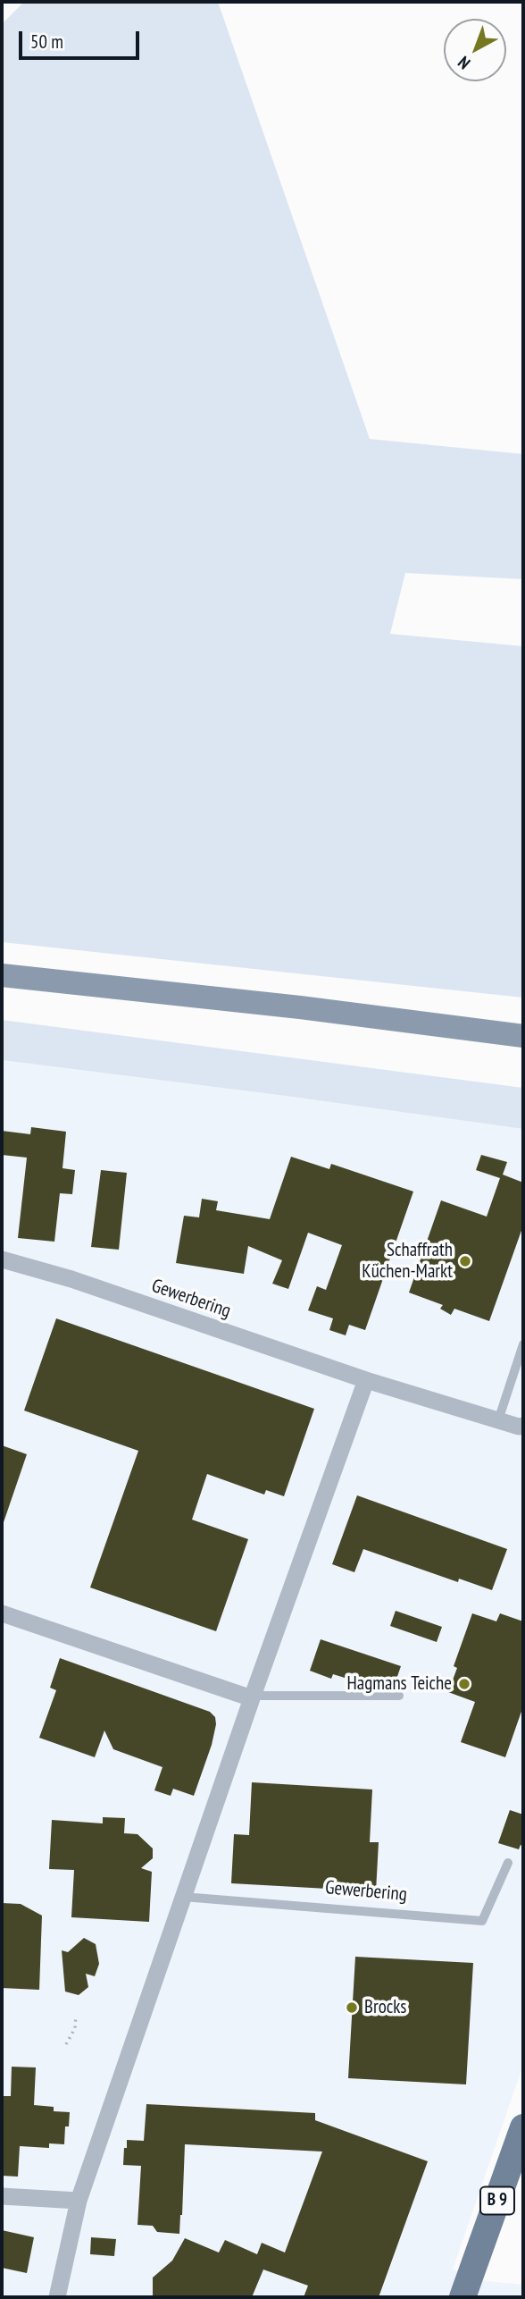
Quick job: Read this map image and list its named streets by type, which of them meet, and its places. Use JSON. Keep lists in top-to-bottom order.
{
  "streets": {
    "main road": ["B 9"],
    "street": ["Gewerbering"]
  },
  "places": ["Schaffrath Küchen-Markt", "Hagmans Teiche", "Brocks"],
  "scale_bar": "50 m",
  "north": "bottom left"
}
